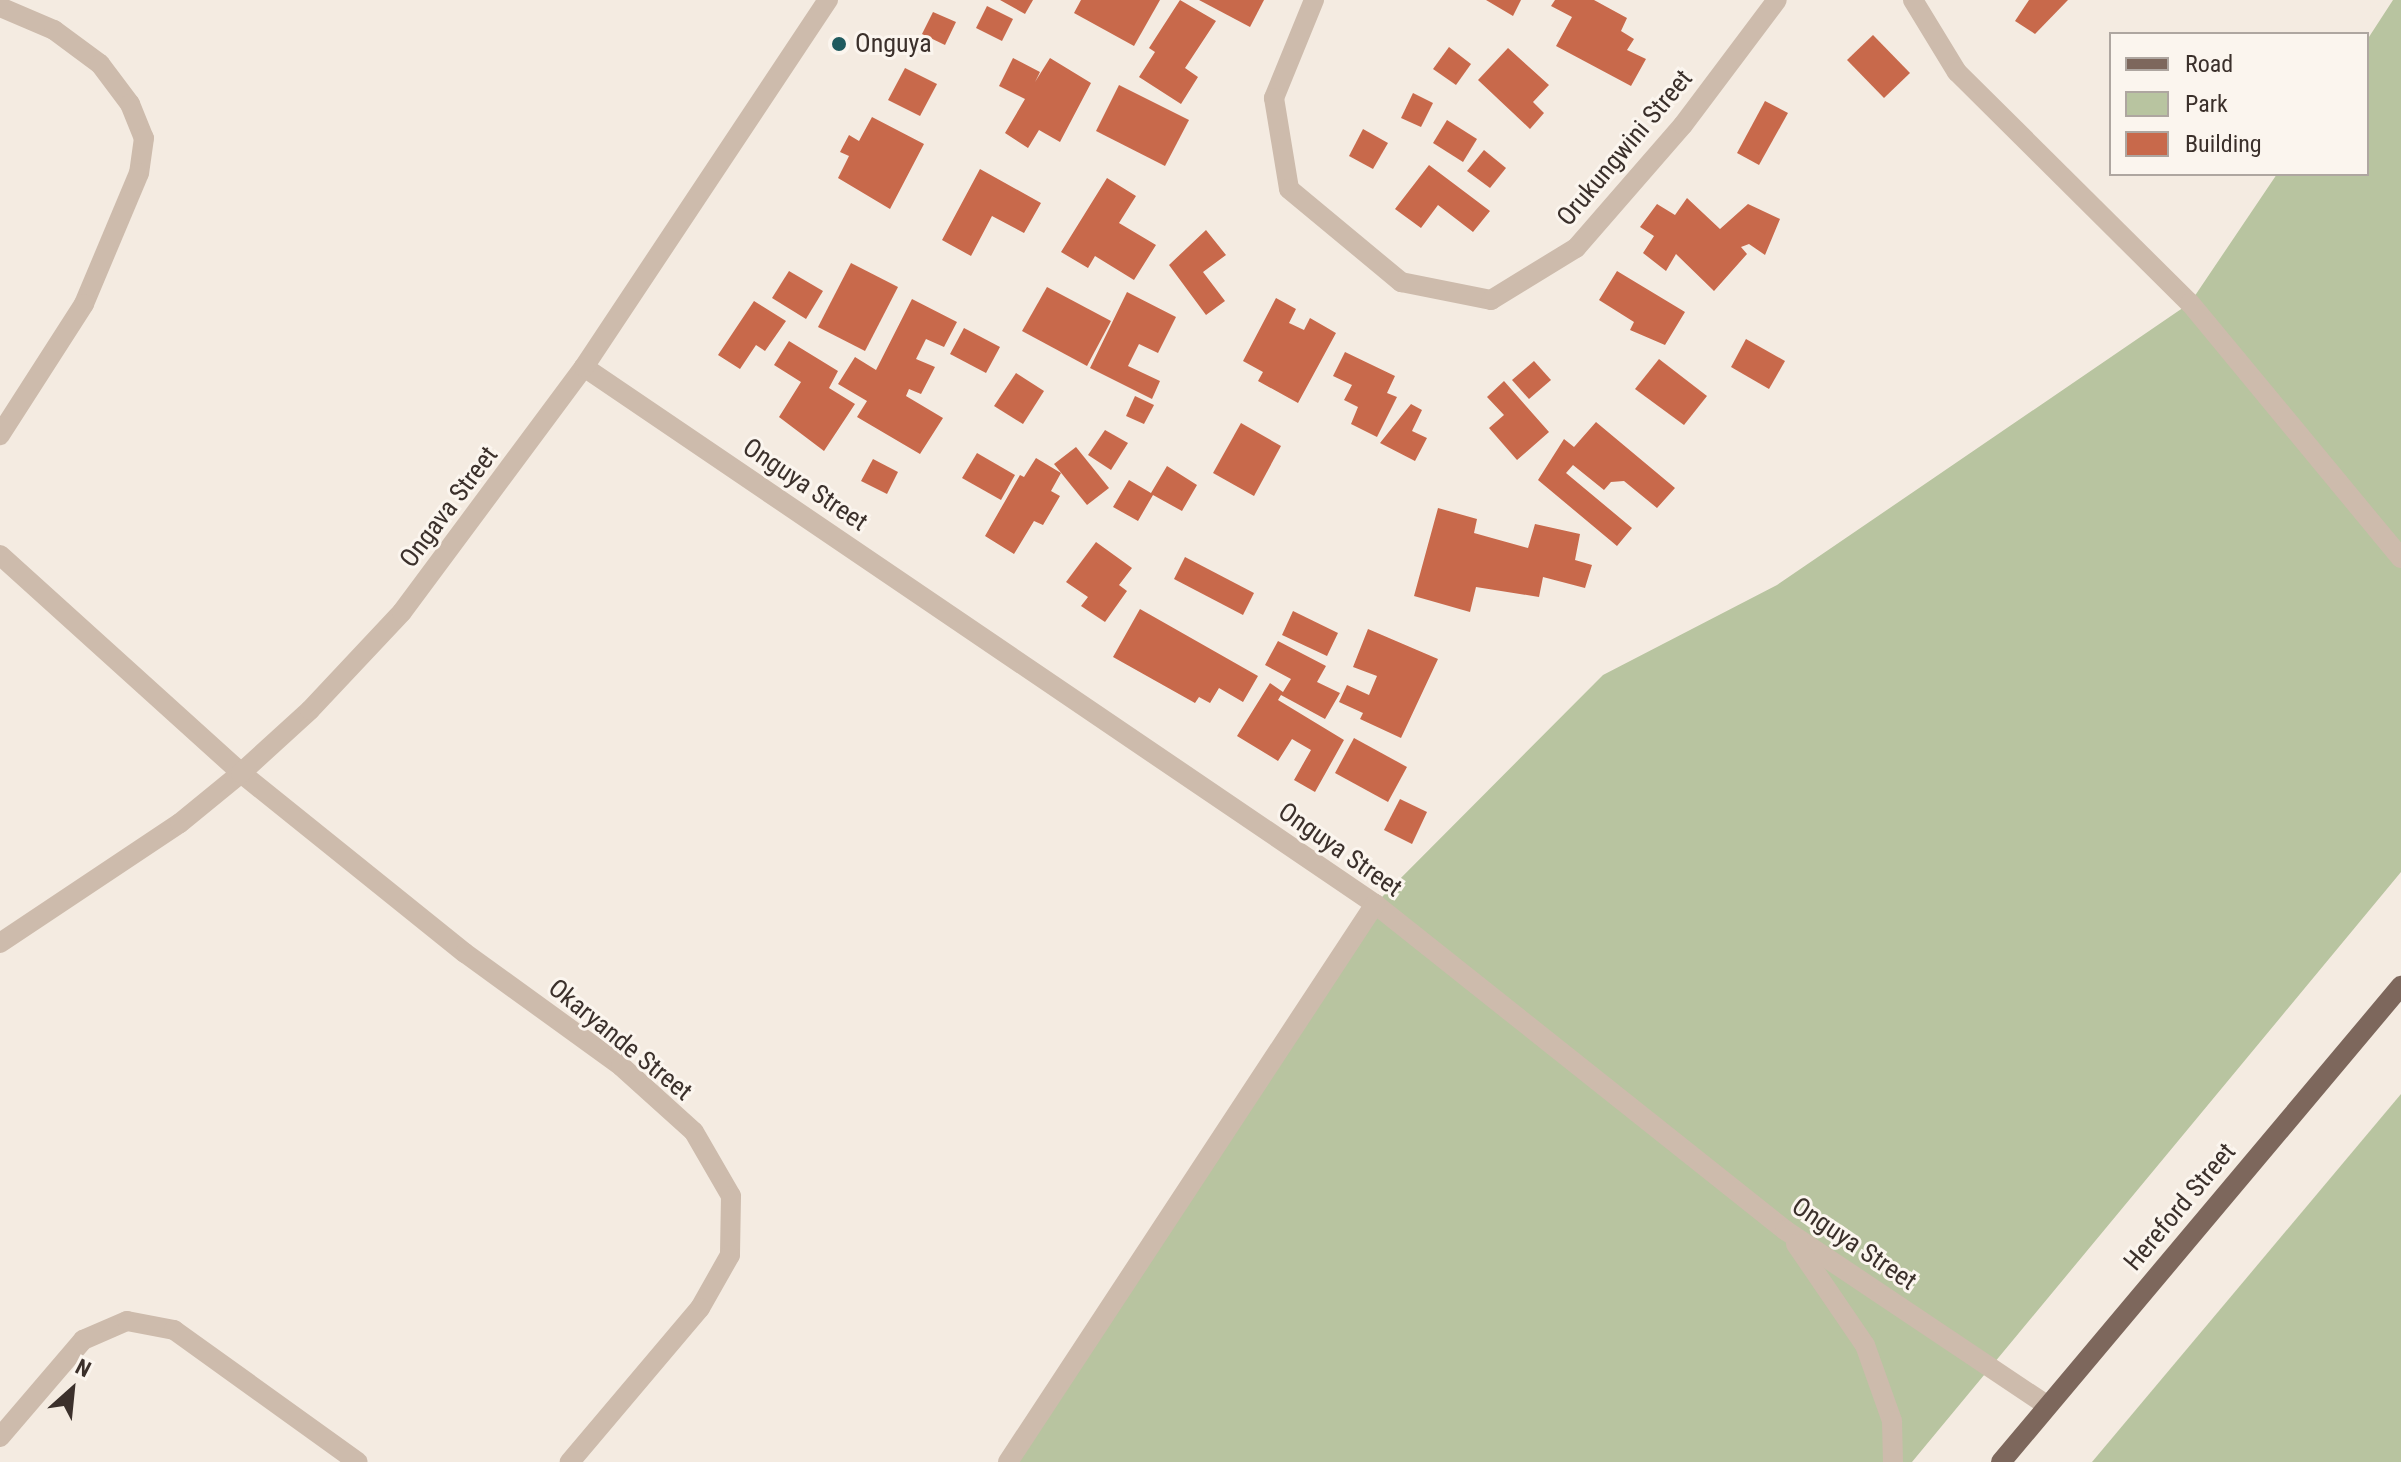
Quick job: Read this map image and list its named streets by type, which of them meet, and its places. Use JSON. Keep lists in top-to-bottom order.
{
  "streets": {
    "main road": ["Hereford Street"],
    "street": [
      "Orukungwini Street",
      "Onguya Street",
      "Ongava Street",
      "Okaryande Street"
    ]
  },
  "crossings": [
    ["Onguya Street", "Ongava Street"],
    ["Onguya Street", "Hereford Street"],
    ["Ongava Street", "Okaryande Street"]
  ],
  "places": ["Onguya"],
  "legend": ["Road", "Park", "Building"],
  "north": "top right"
}
